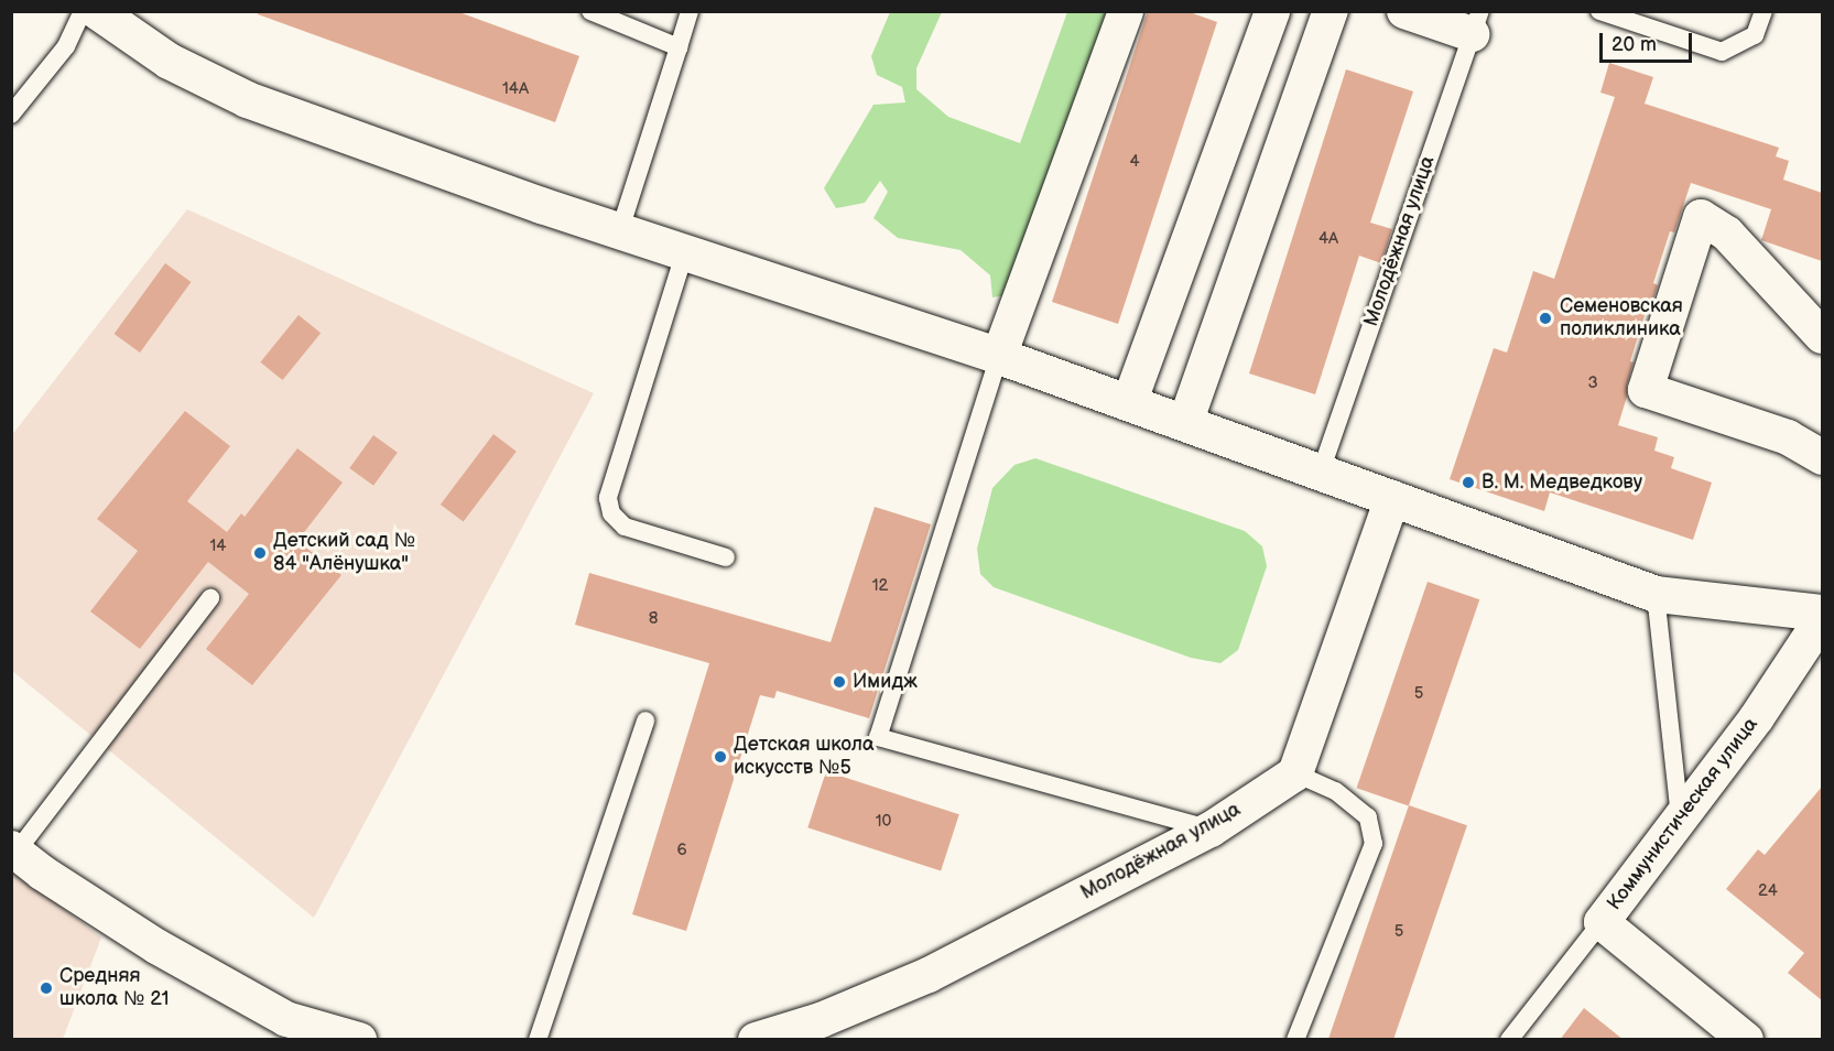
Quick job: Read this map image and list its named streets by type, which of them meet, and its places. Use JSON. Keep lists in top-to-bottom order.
{
  "streets": {
    "street": ["Молодёжная улица", "Коммунистическая улица"]
  },
  "places": [
    "Семеновская поликлиника",
    "В. М. Медведкову",
    "Детский сад № 84 \"Алёнушка\"",
    "Имидж",
    "Детская школа искусств №5",
    "Средняя школа № 21"
  ],
  "house_numbers": [
    "14А",
    "4",
    "4А",
    "3",
    "14",
    "12",
    "8",
    "5",
    "10",
    "6",
    "24",
    "5"
  ],
  "scale_bar": "20 m"
}
